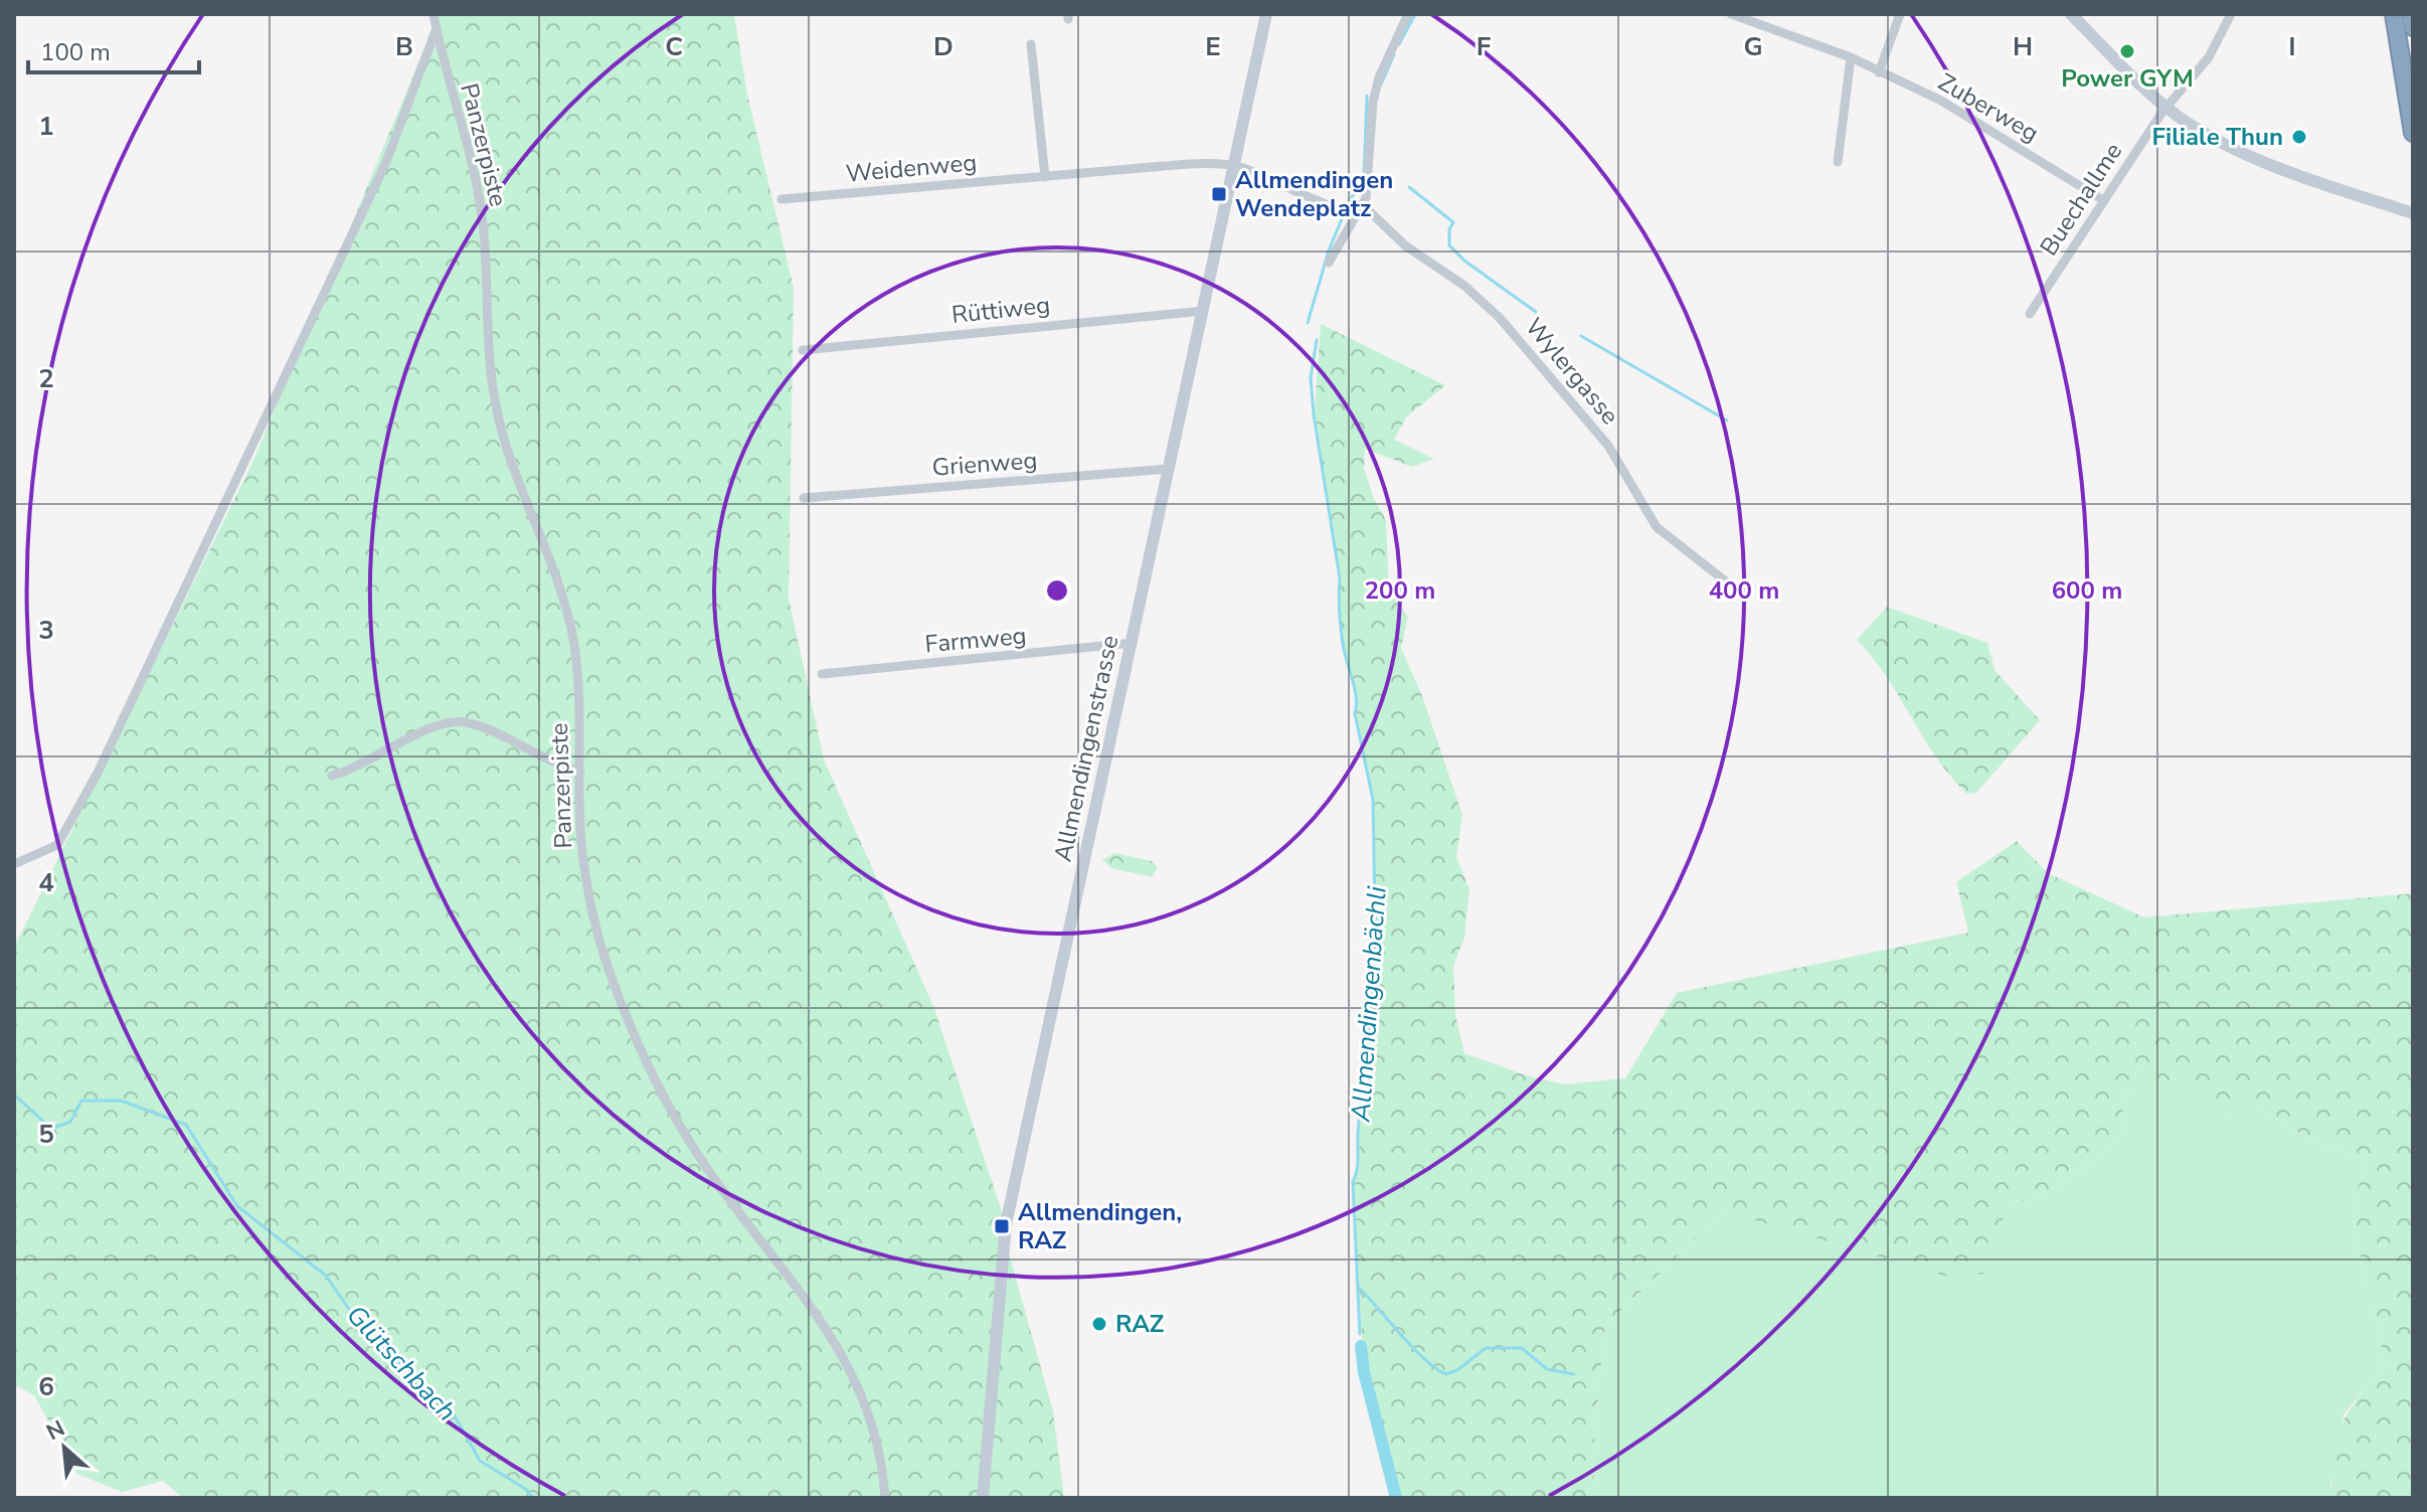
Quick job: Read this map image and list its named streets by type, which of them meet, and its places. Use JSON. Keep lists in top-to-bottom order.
{
  "streets": {
    "street": [
      "Zuberweg",
      "Panzerpiste",
      "Weidenweg",
      "Buechallme",
      "Rüttiweg",
      "Wylergasse",
      "Grienweg",
      "Farmweg",
      "Allmendingenstrasse"
    ]
  },
  "crossings": [
    ["Zuberweg", "Buechallme"],
    ["Weidenweg", "Wylergasse"],
    ["Weidenweg", "Allmendingenstrasse"],
    ["Rüttiweg", "Allmendingenstrasse"],
    ["Wylergasse", "Allmendingenstrasse"],
    ["Grienweg", "Allmendingenstrasse"],
    ["Farmweg", "Allmendingenstrasse"]
  ],
  "water": ["Allmendingenbächli", "Glütschbach"],
  "places": {
    "other": ["Power GYM", "Filiale Thun", "RAZ"],
    "transit": ["Allmendingen Wendeplatz", "Allmendingen, RAZ"]
  },
  "scale_bar": "100 m",
  "north": "top left",
  "grid": {
    "columns": [
      "B",
      "C",
      "D",
      "E",
      "F",
      "G",
      "H",
      "I"
    ],
    "rows": [
      "1",
      "2",
      "3",
      "4",
      "5",
      "6"
    ]
  },
  "rings": ["200 m", "400 m", "600 m"]
}
